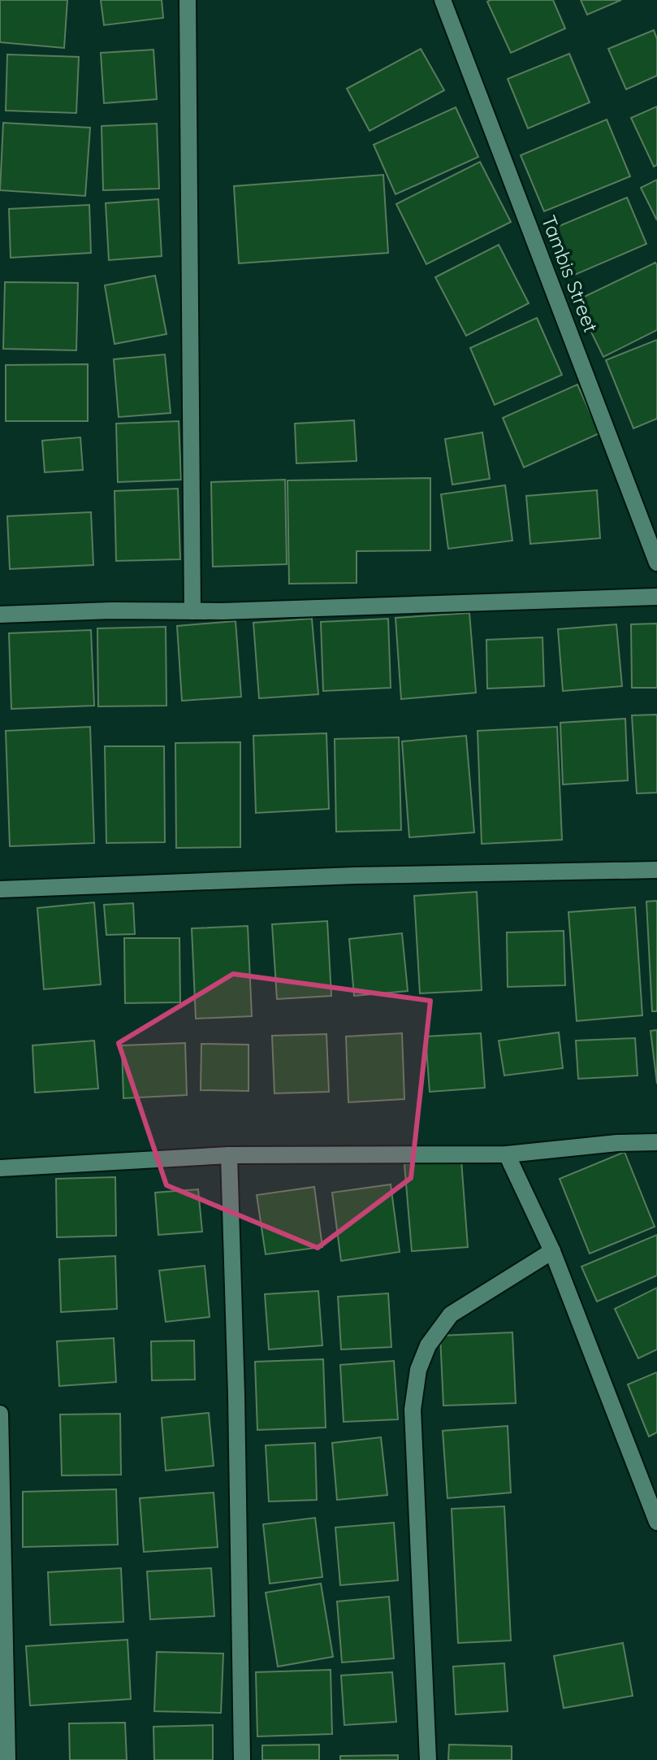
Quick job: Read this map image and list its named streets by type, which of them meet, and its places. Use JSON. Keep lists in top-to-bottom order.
{
  "streets": {
    "street": ["Tambis Street"]
  }
}
